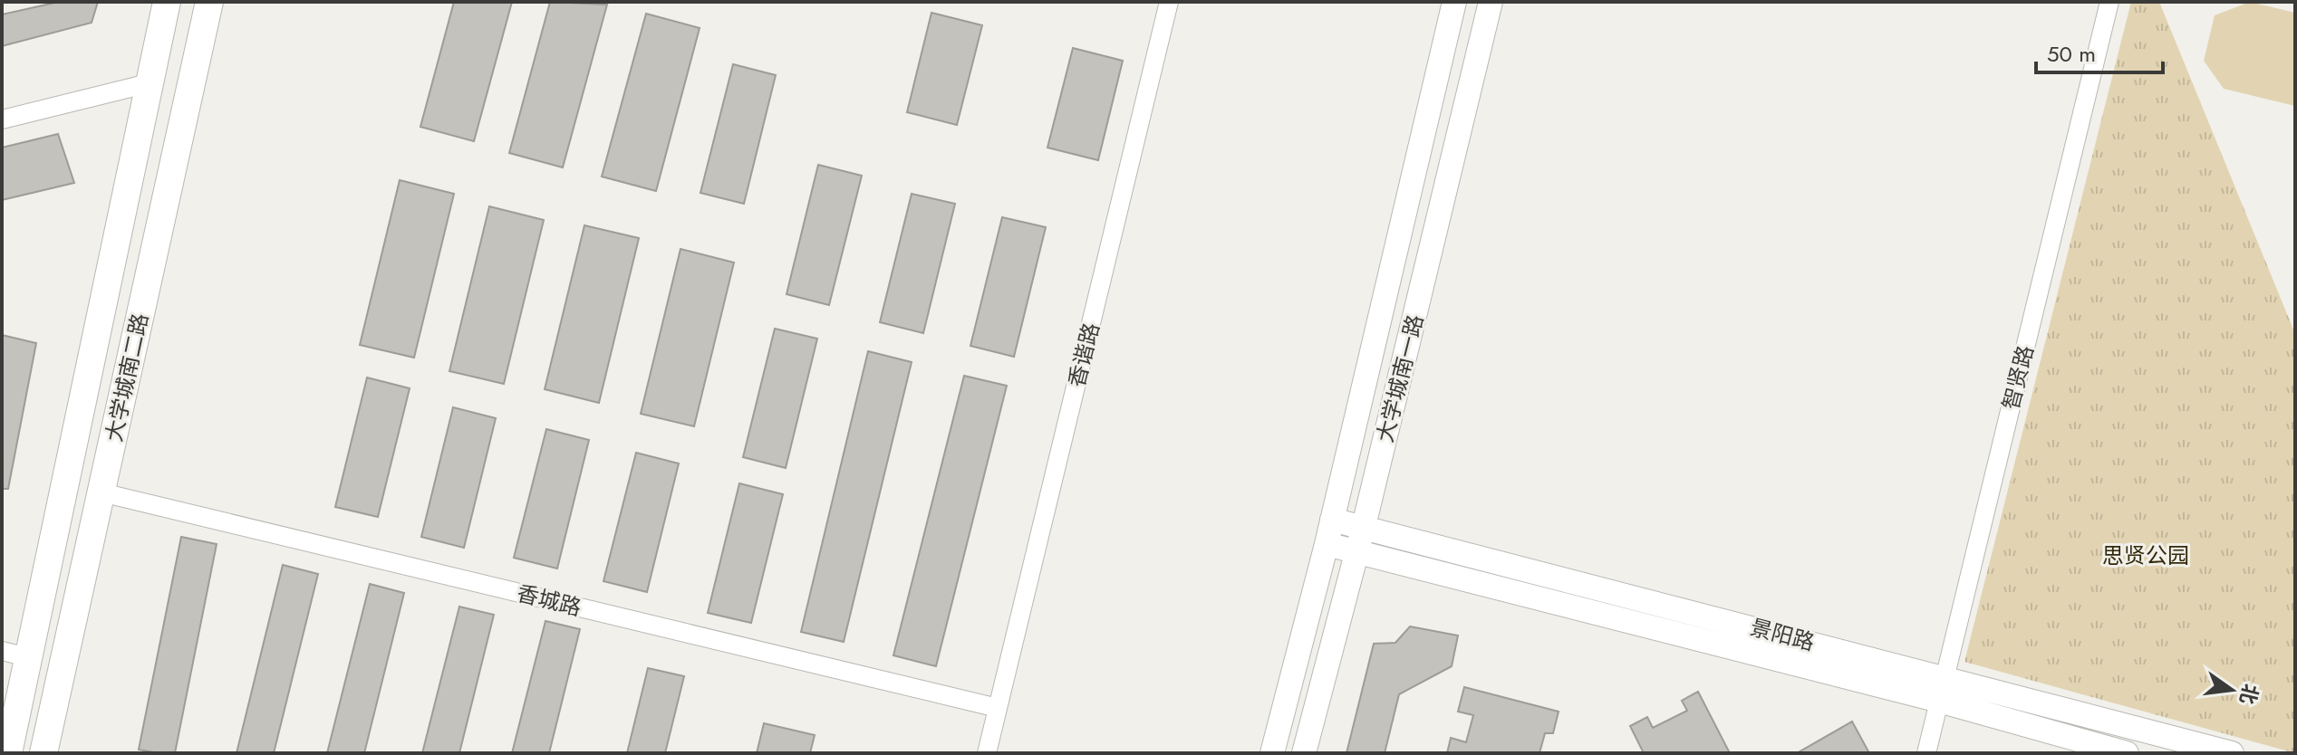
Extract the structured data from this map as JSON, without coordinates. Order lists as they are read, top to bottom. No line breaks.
{"streets":{"highway":["大学城南二路"],"main road":["大学城南一路","景阳路"],"street":["香谐路","智贤路","香城路"]},"crossings":[["香谐路","香城路"],["大学城南二路","香城路"],["智贤路","景阳路"],["大学城南一路","景阳路"]],"parks":["思贤公园"],"scale_bar":"50 m","north":"right"}
